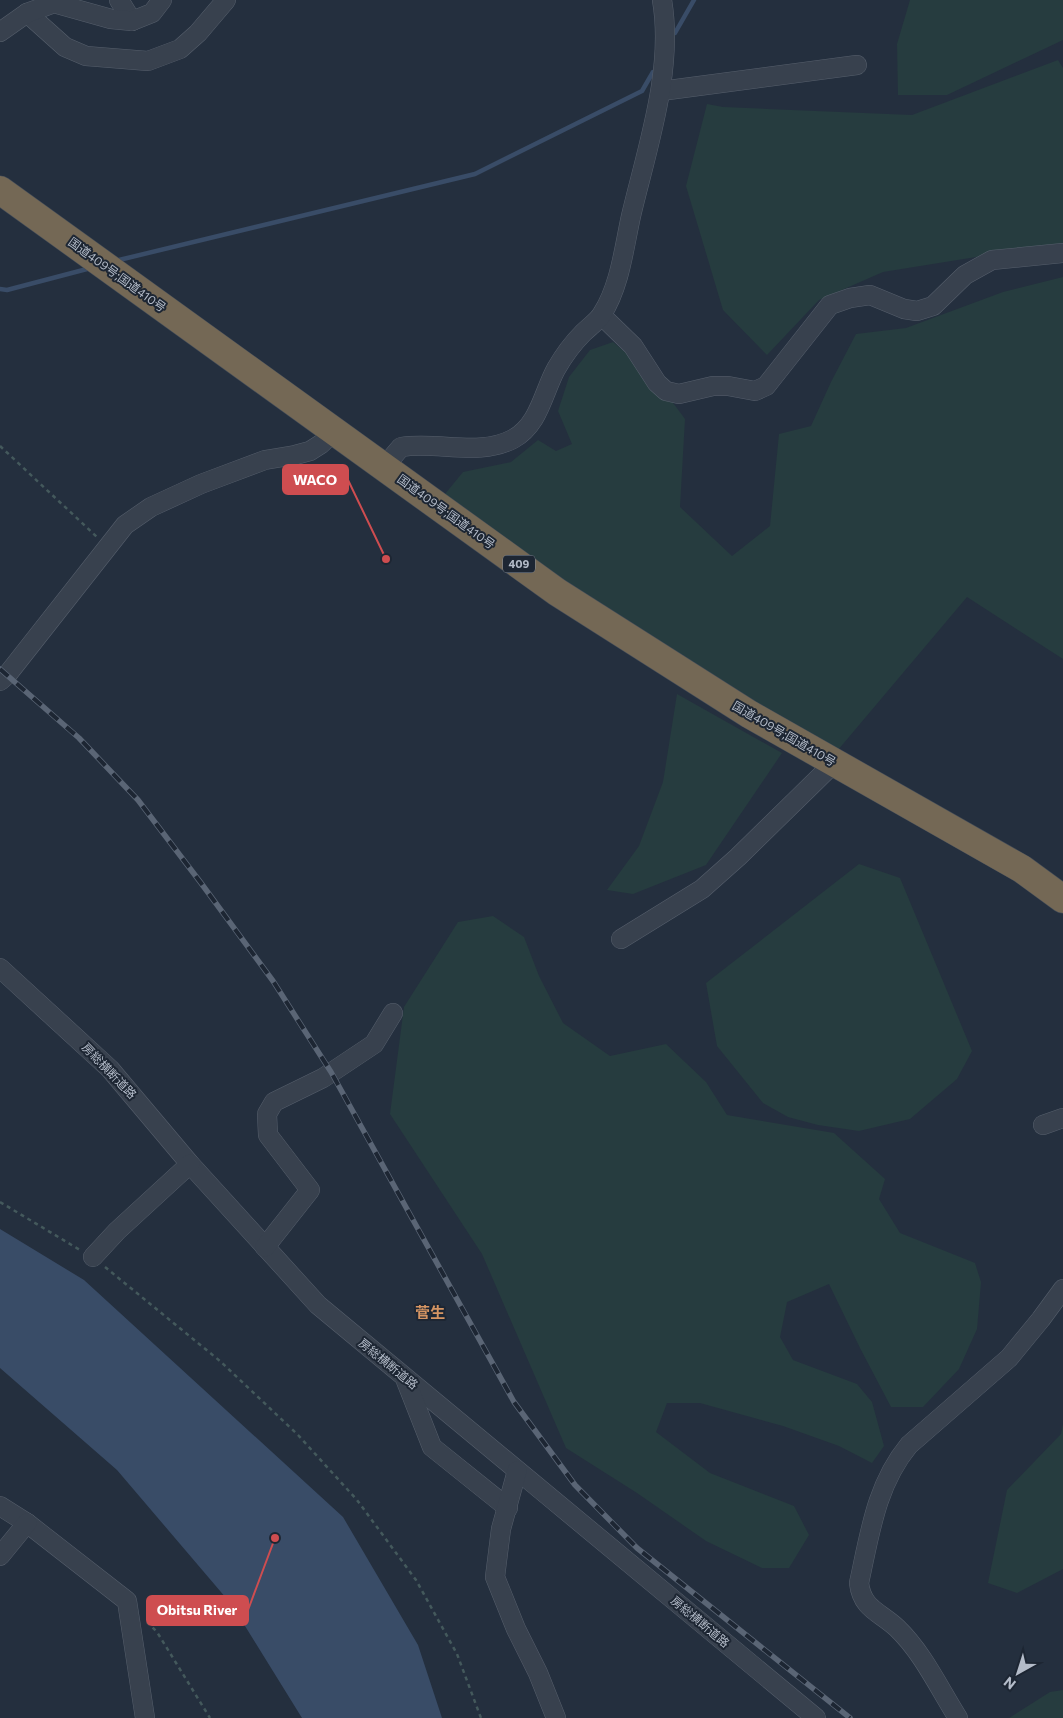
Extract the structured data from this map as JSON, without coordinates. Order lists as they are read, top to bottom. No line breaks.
{"streets":{"highway":["国道409号;国道410号","409"],"street":["房総横断道路"]},"districts":["菅生"],"places":["WACO","Obitsu River"],"north":"bottom left"}
